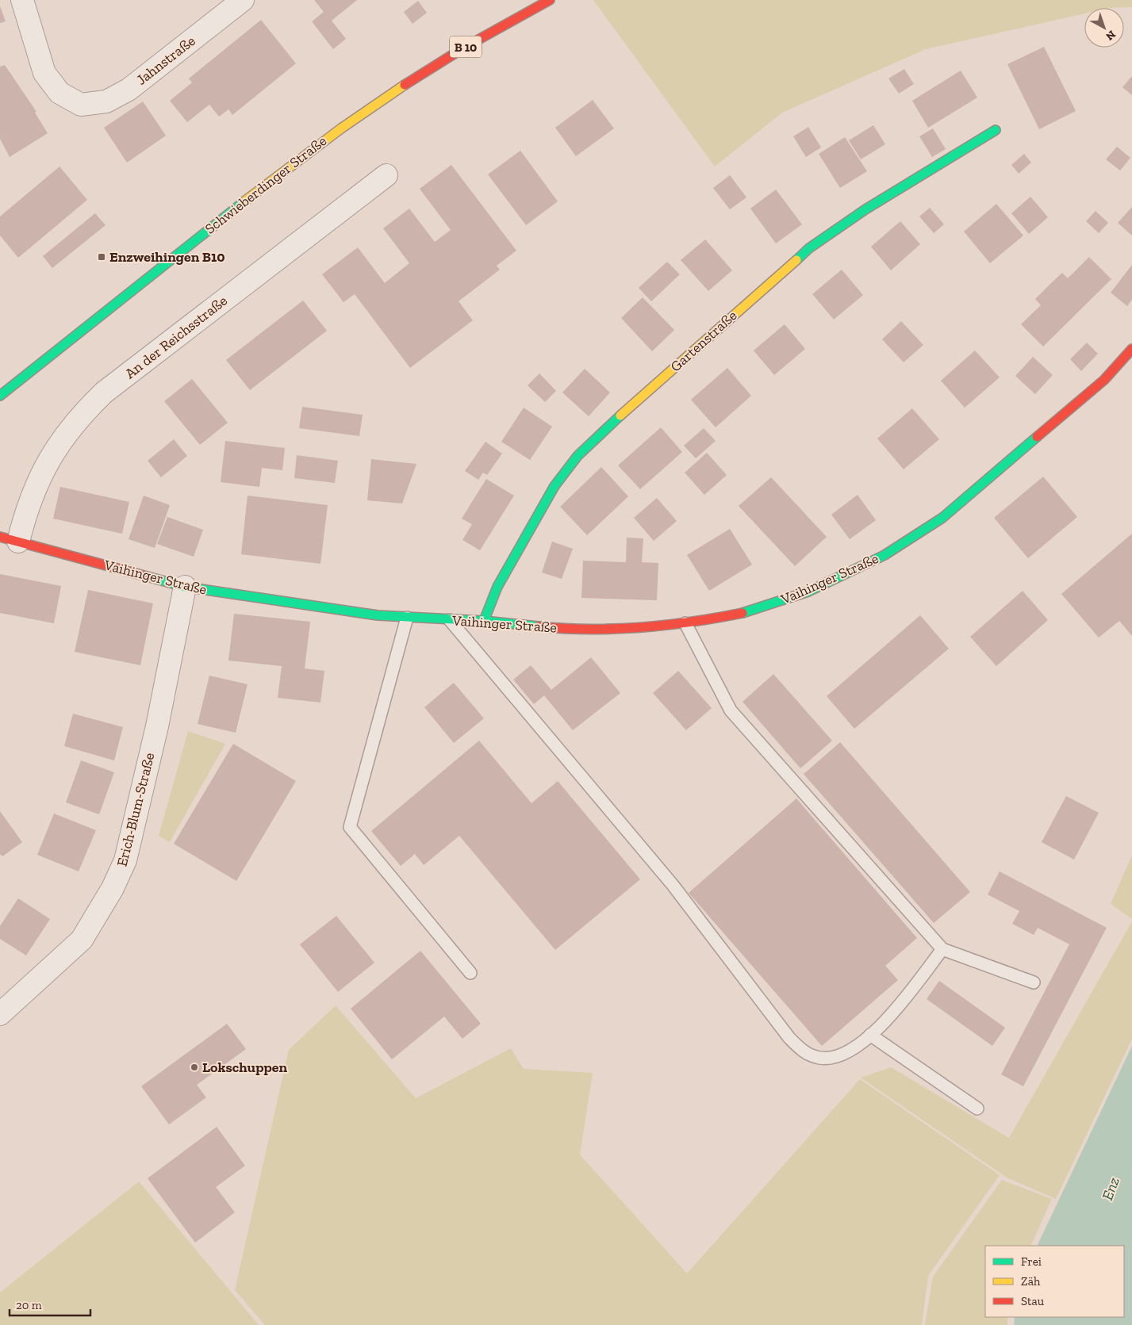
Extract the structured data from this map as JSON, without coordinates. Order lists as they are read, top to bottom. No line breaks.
{"streets":{"street":["B 10","Jahnstraße","Schwieberdinger Straße","An der Reichsstraße","Gartenstraße","Vaihinger Straße","Erich-Blum-Straße"]},"crossings":[["An der Reichsstraße","Vaihinger Straße"],["Gartenstraße","Vaihinger Straße"],["Vaihinger Straße","Erich-Blum-Straße"]],"water":["Enz"],"places":{"transit":["Enzweihingen B10"],"other":["Lokschuppen"]},"legend":["Frei","Zäh","Stau"],"scale_bar":"20 m","north":"bottom right"}
